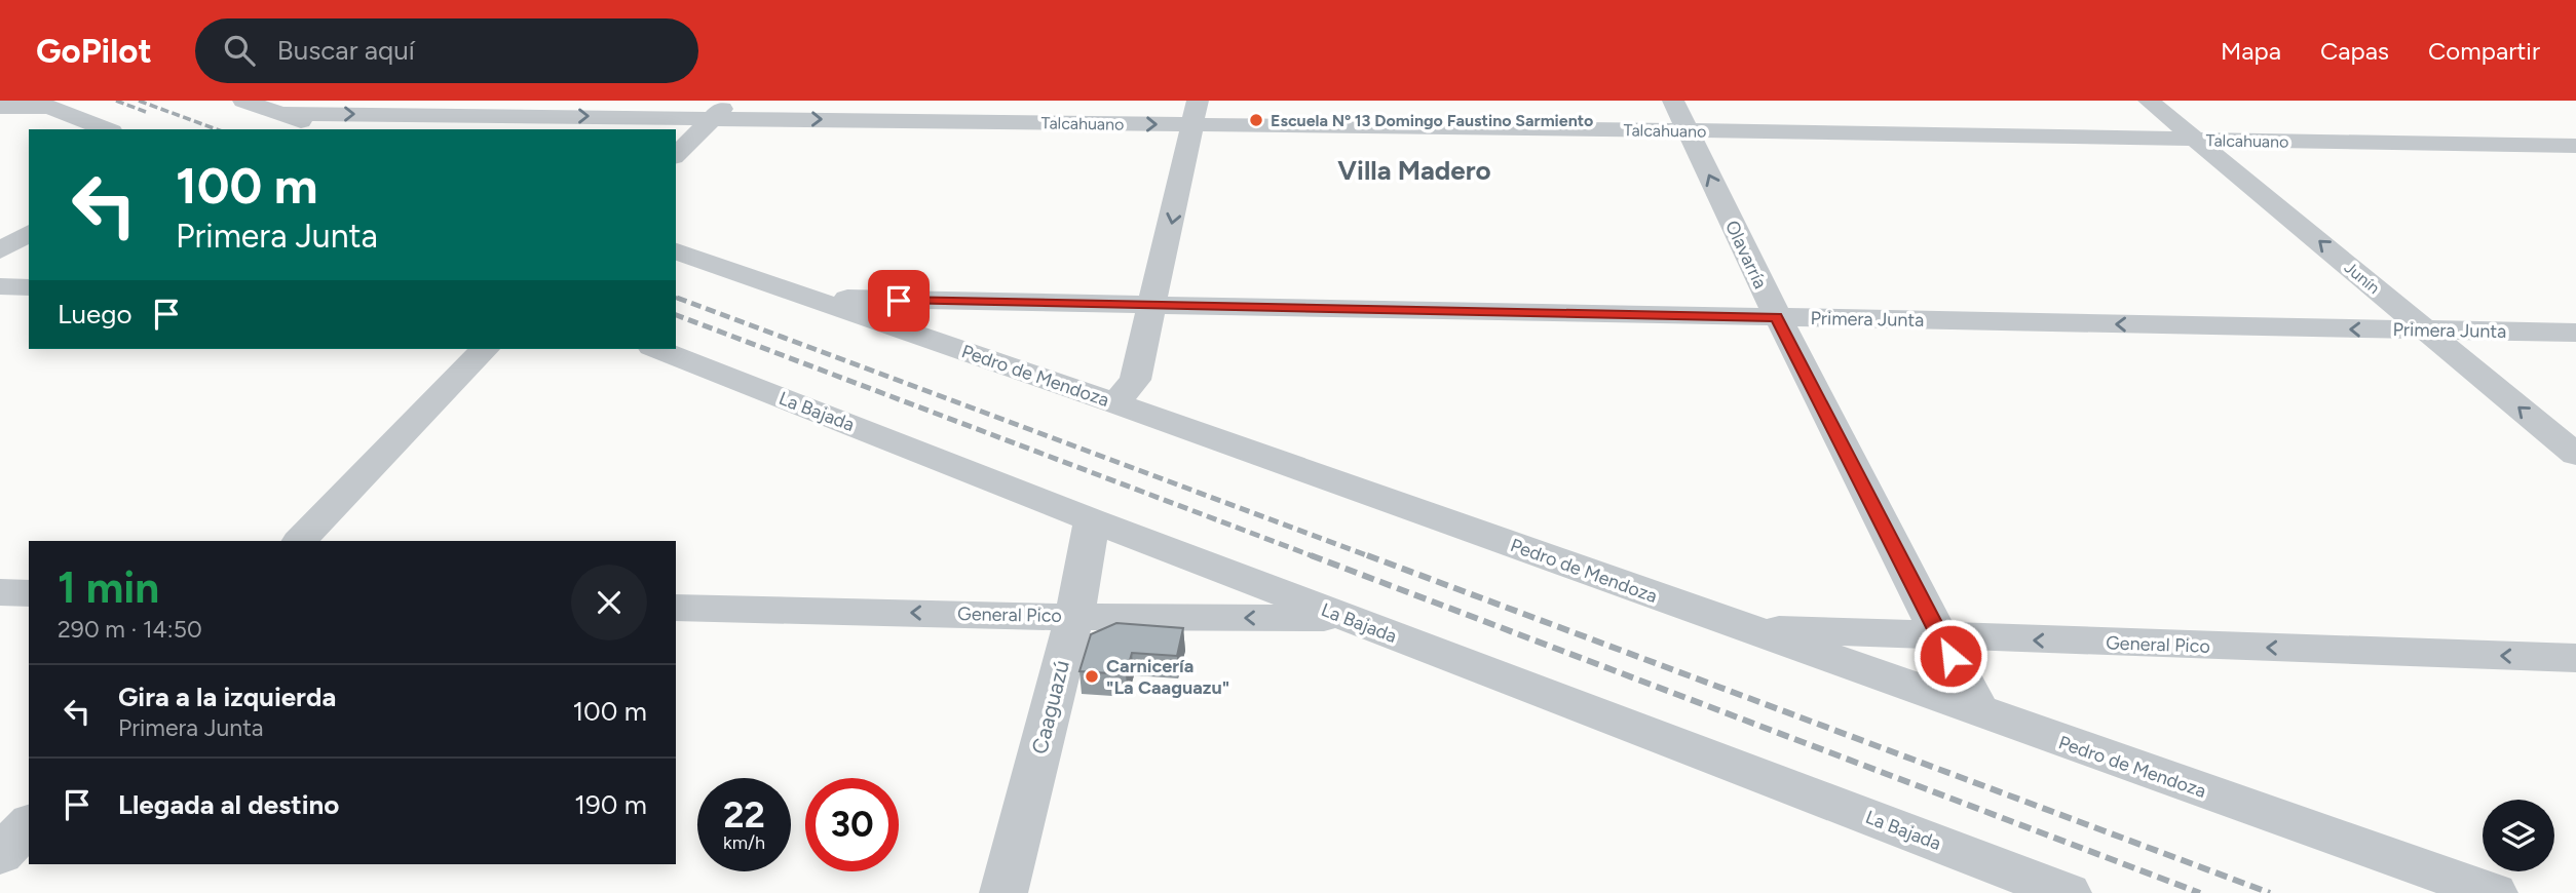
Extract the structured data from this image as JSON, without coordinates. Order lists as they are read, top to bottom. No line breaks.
{"streets":{"street":["Talcahuano","Olavarría","Junín","Primera Junta","Pedro de Mendoza","La Bajada","General Pico","Caaguazú"]},"crossings":[["Talcahuano","Olavarría"],["Talcahuano","Junín"],["Olavarría","Primera Junta"],["Olavarría","Pedro de Mendoza"],["Olavarría","General Pico"],["Junín","Primera Junta"],["Primera Junta","Pedro de Mendoza"],["Pedro de Mendoza","General Pico"],["La Bajada","General Pico"],["La Bajada","Caaguazú"],["General Pico","Caaguazú"]],"one_way":["Talcahuano","Junín","Primera Junta","General Pico"],"districts":["Villa Madero"],"places":["Escuela Nº 13 Domingo Faustino Sarmiento","Carnicería \"La Caaguazu\""],"page":{"header":"GoPilot","search":"Buscar aquí","nav":["Mapa","Capas","Compartir"],"turn":["100 m","Primera Junta"],"then":"Luego","heading":["1 min","290 m · 14:50"],"list":[{"name":"Gira a la izquierda","note":"Primera Junta","value":"100 m"},{"name":"Llegada al destino","value":"190 m"}],"speed":"22 km/h","limit":"30"}}
